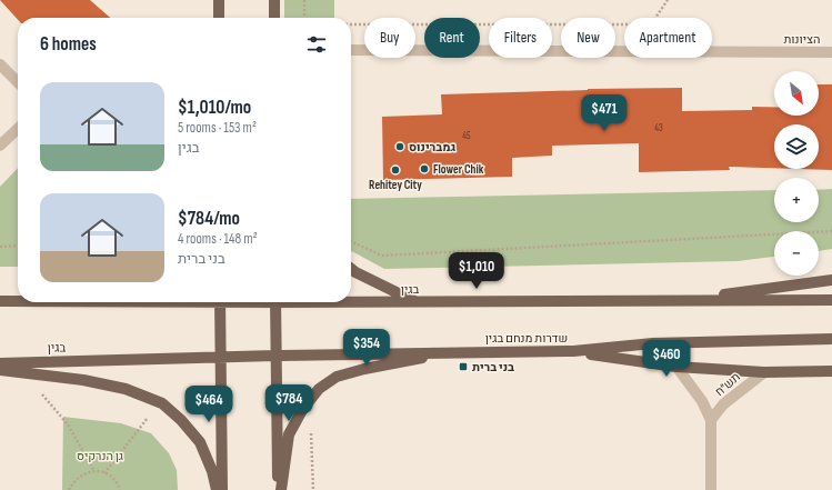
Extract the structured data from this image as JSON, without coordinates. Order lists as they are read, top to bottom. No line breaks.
{"streets":{"main road":["בגין","שדרות מנחם בגין"],"street":["הציונות","תש\"ח"]},"crossings":[["בגין","שדרות מנחם בגין"]],"parks":["גן הנרקיס"],"places":{"other":["גמברינוס","Flower Chik","Rehitey City"],"transit":["בני ברית"]},"house_numbers":["43","45"],"north":"bottom right","page":{"chip":["Buy","Rent","Filters","New","Apartment"],"heading":"6 homes","map_buttons":["+","−"],"list":[{"name":"$1,010/mo","note":"5 rooms · 153 m² · בגין"},{"name":"$784/mo","note":"4 rooms · 148 m² · בני ברית"}],"price":["$471","$1,010","$354","$460","$784","$464"]}}
